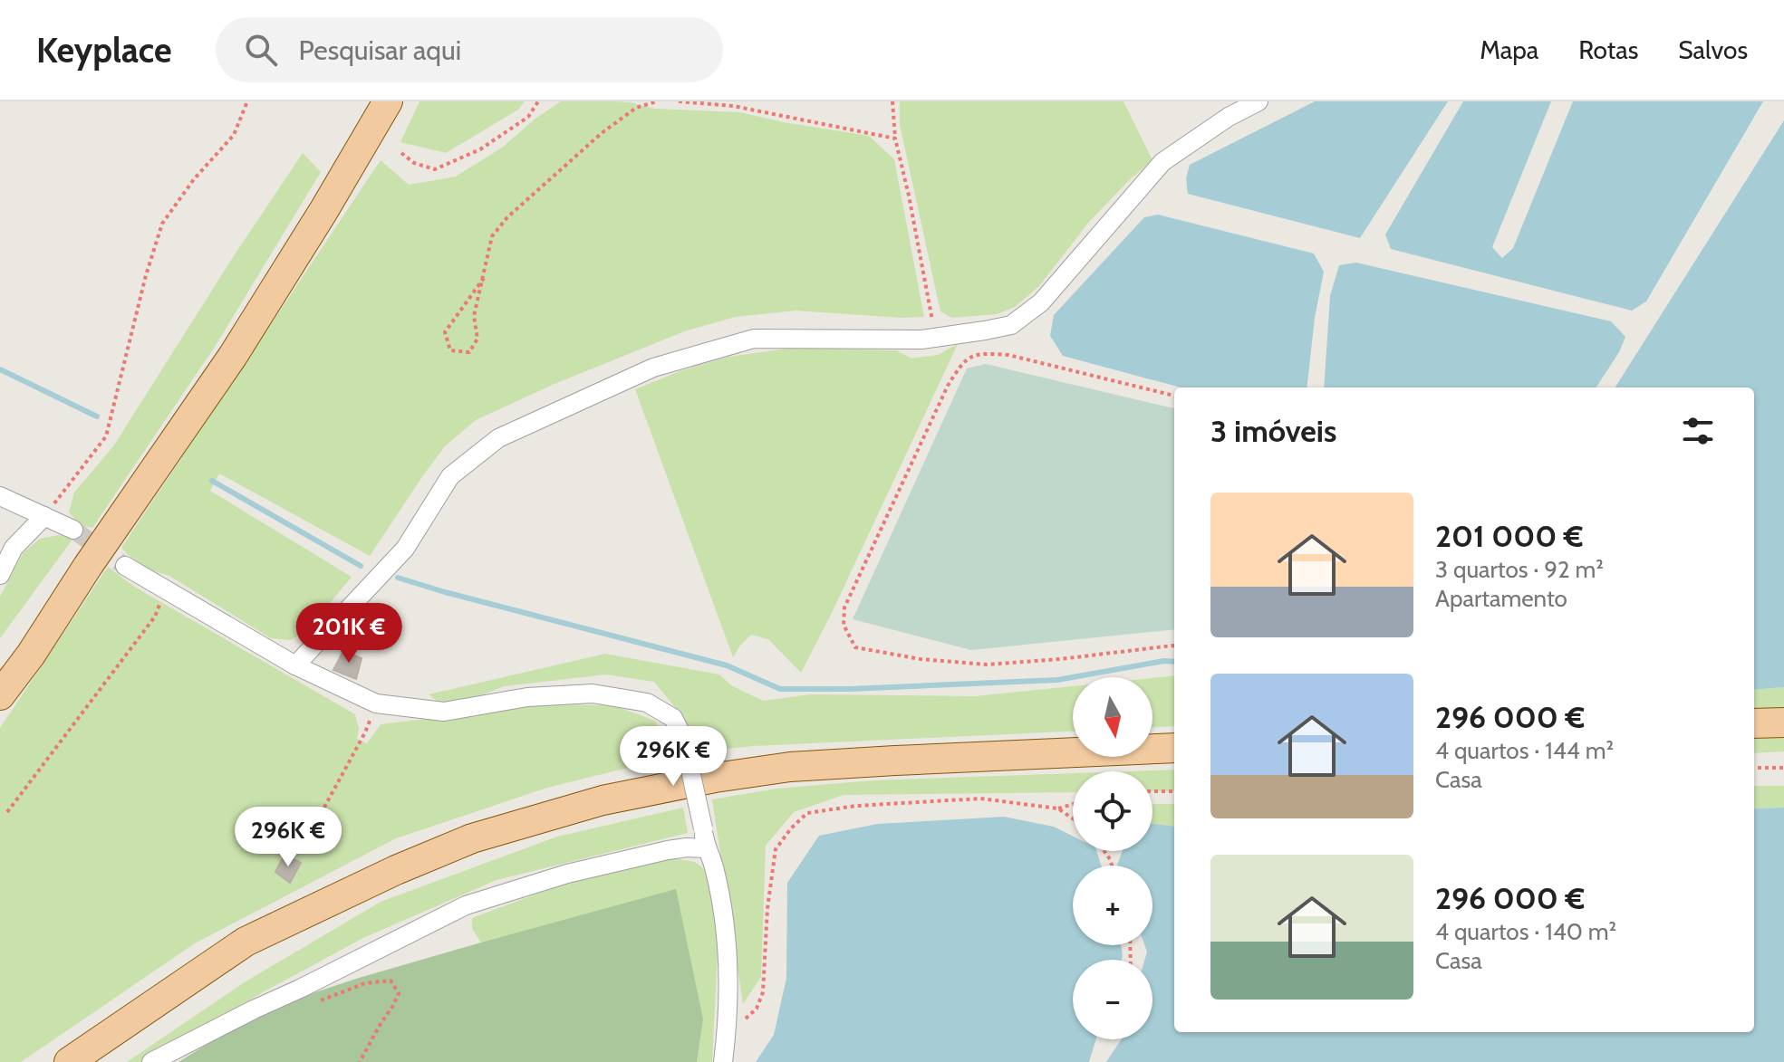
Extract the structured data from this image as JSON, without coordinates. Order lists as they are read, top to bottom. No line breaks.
{"north":"bottom","page":{"header":"Keyplace","search":"Pesquisar aqui","nav":["Mapa","Rotas","Salvos"],"heading":"3 imóveis","list":[{"name":"201 000 €","note":"3 quartos · 92 m² · Apartamento"},{"name":"296 000 €","note":"4 quartos · 144 m² · Casa"},{"name":"296 000 €","note":"4 quartos · 140 m² · Casa"}],"price":["201K €","296K €","296K €"],"map_buttons":["+","−"]}}
